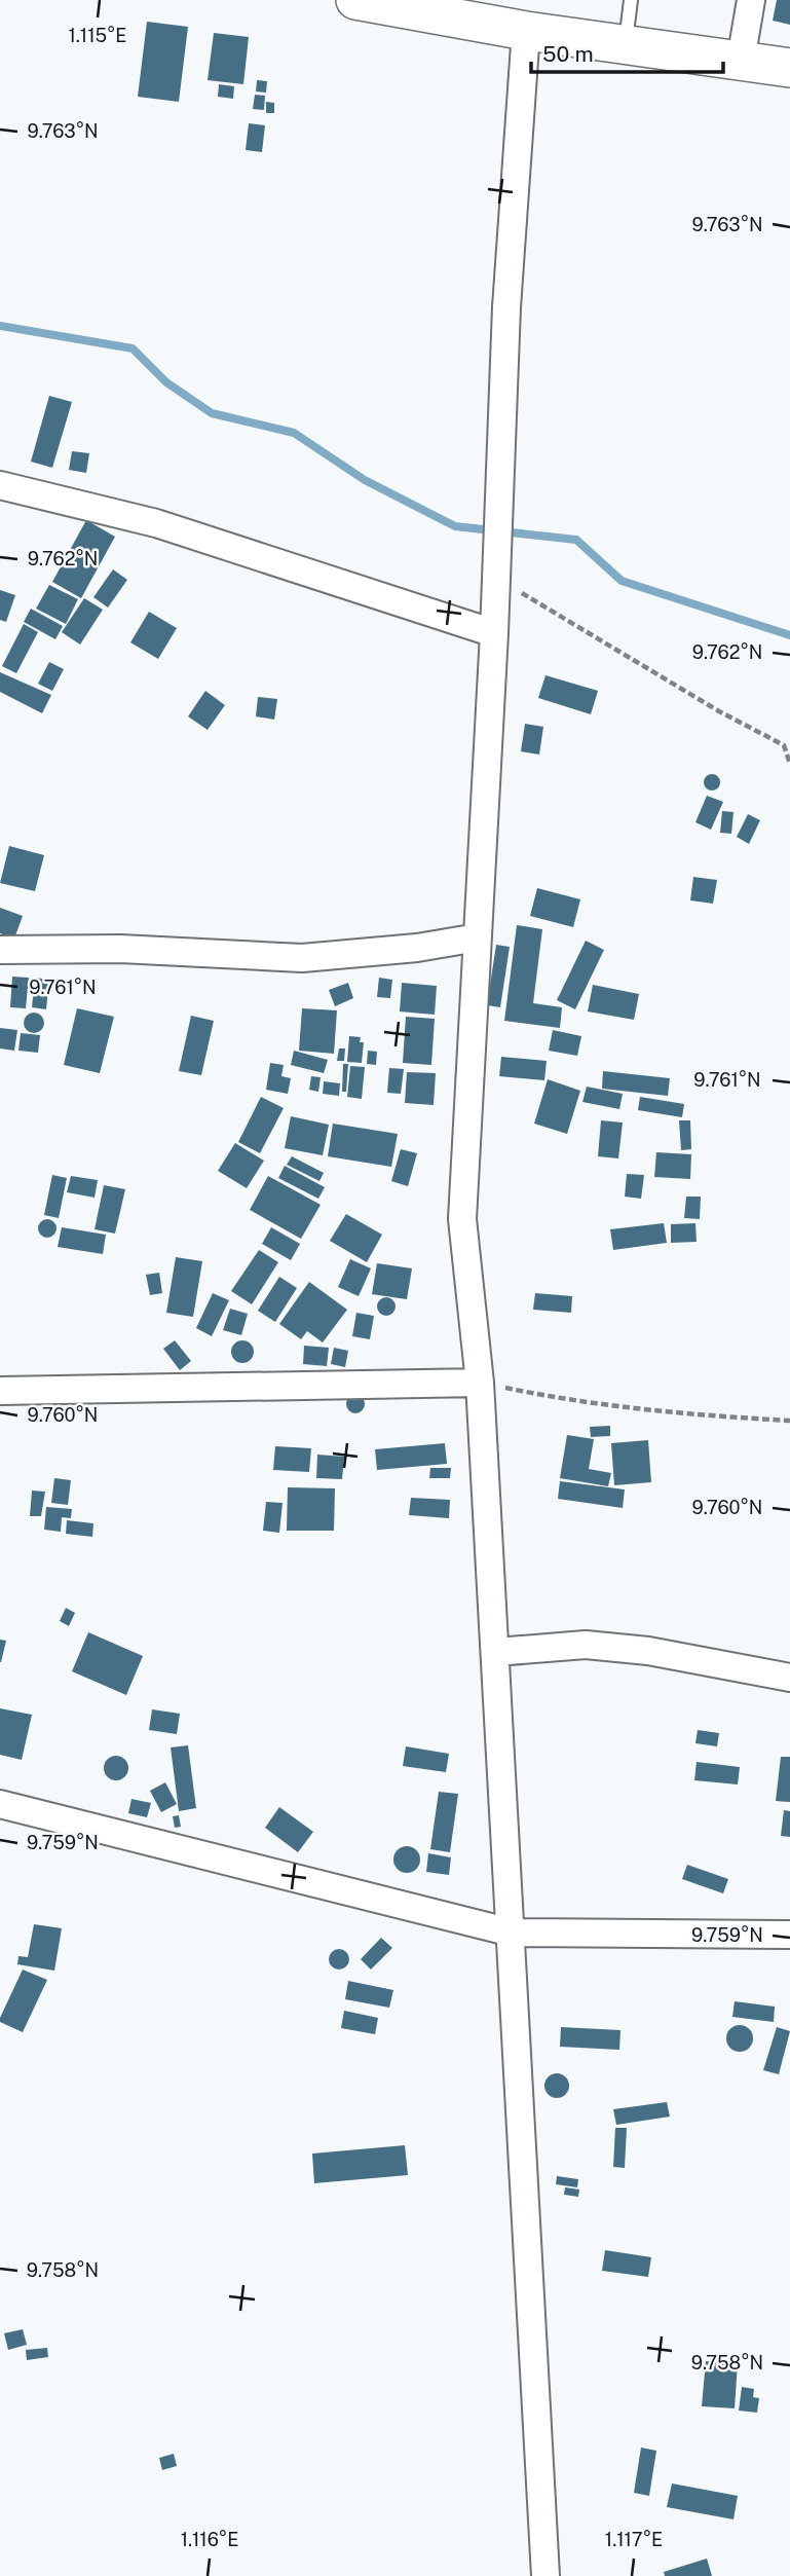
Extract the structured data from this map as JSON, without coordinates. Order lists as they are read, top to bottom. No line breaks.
{"scale_bar":"50 m","coordinates":["1.115°E","9.763°N","9.762°N","9.761°N","9.760°N","9.759°N","9.758°N","1.116°E","1.117°E"]}
